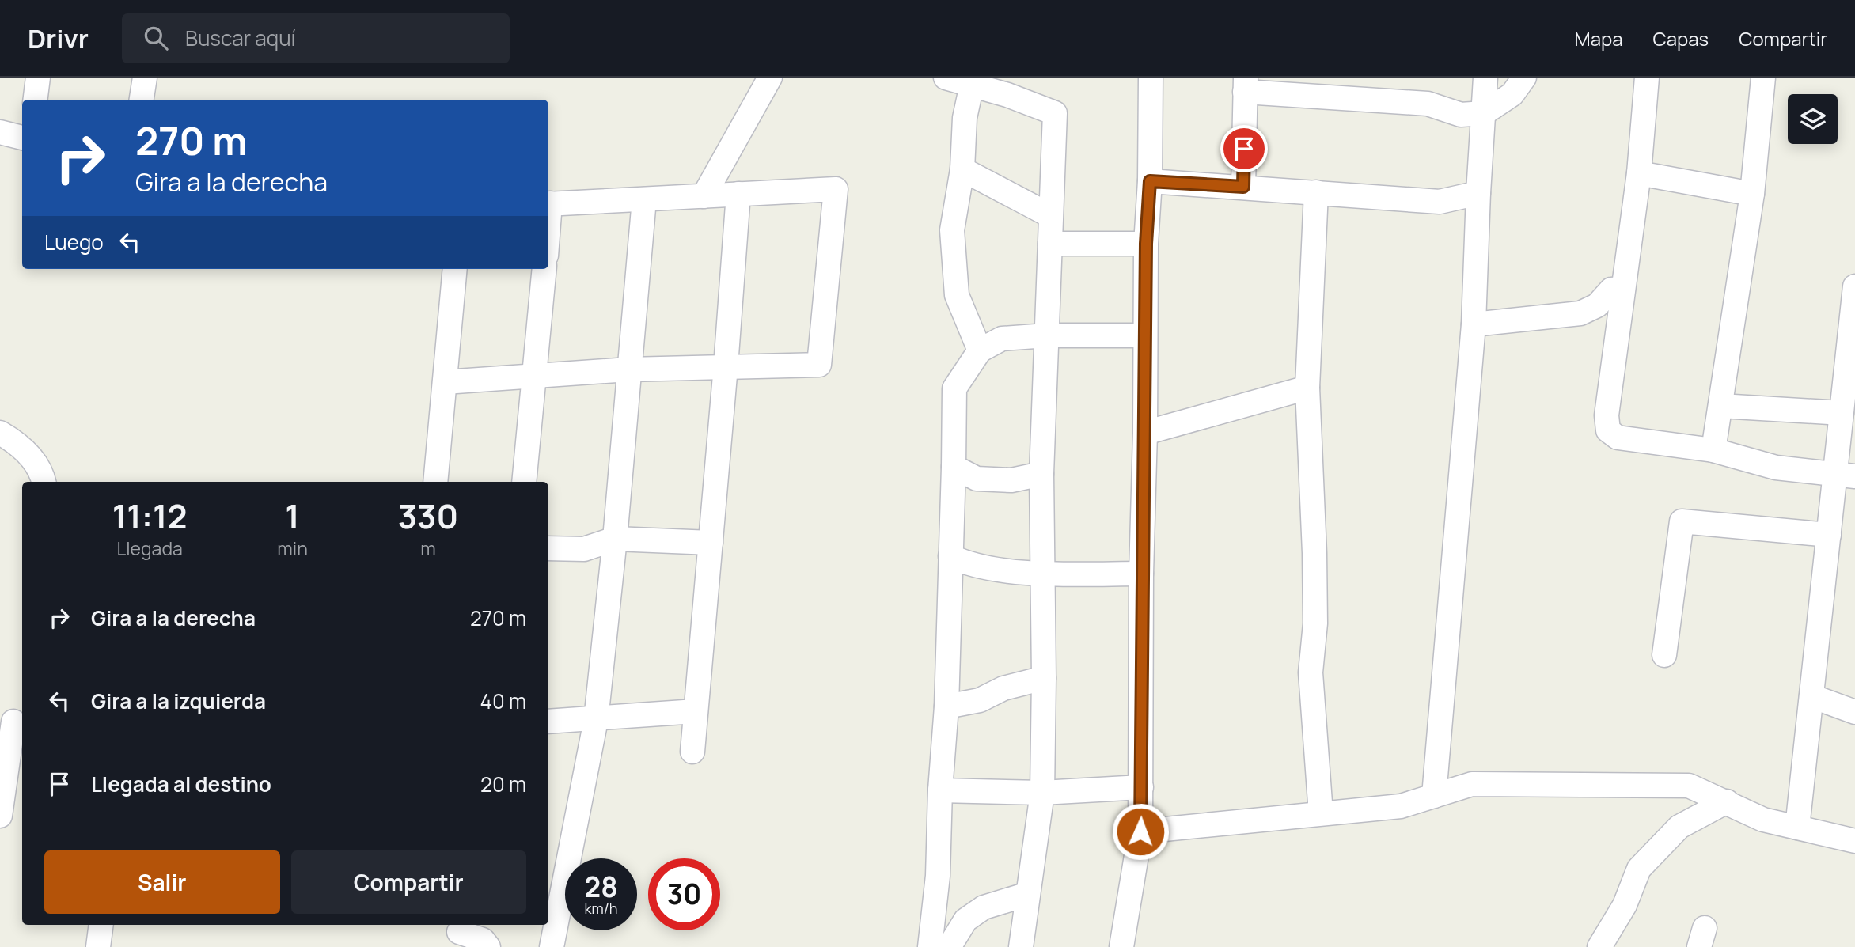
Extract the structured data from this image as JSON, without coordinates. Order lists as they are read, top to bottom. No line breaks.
{"page":{"header":"Drivr","search":"Buscar aquí","nav":["Mapa","Capas","Compartir"],"turn":["270 m","Gira a la derecha"],"then":"Luego","eta":["11:12","Llegada","1","min","330","m"],"list":[{"name":"Gira a la derecha","value":"270 m"},{"name":"Gira a la izquierda","value":"40 m"},{"name":"Llegada al destino","value":"20 m"}],"buttons":["Salir","Compartir"],"speed":"28 km/h","limit":"30"}}
